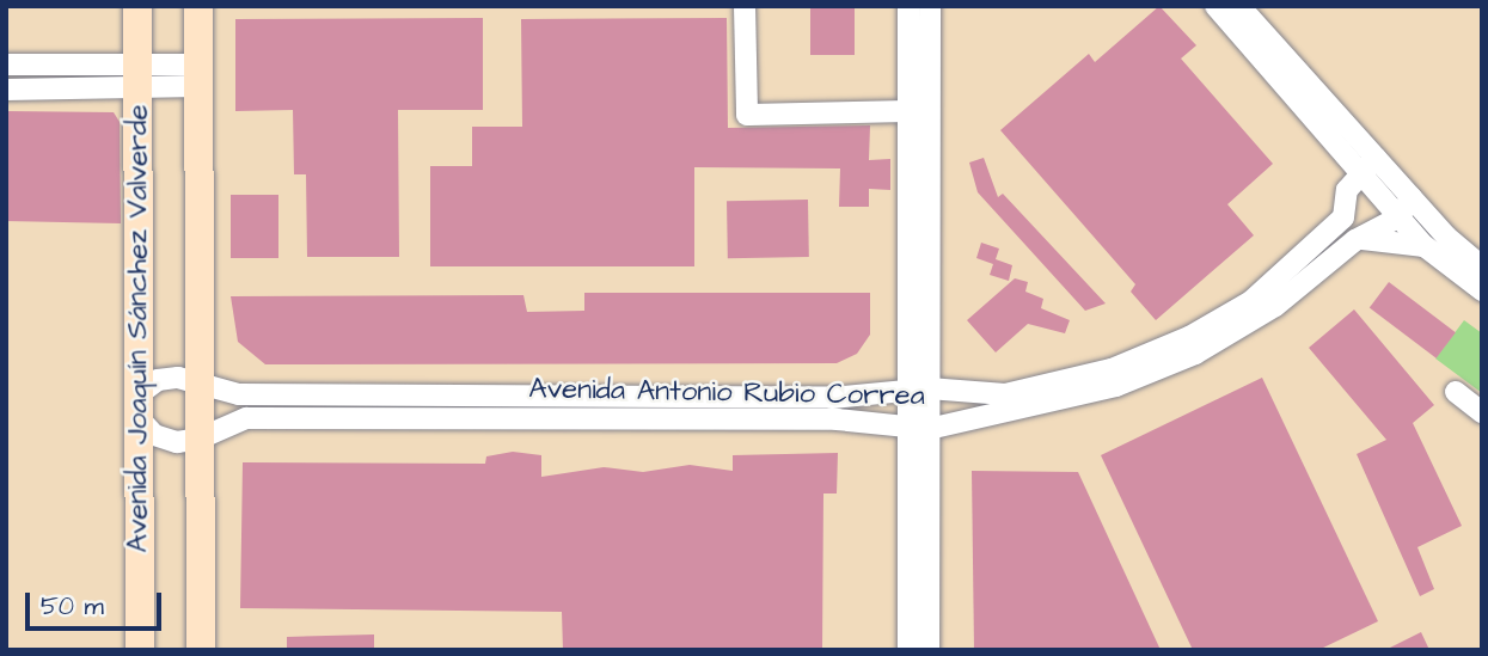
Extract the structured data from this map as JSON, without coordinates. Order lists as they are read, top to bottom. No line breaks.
{"streets":{"main road":["Avenida Joaquín Sánchez Valverde"],"street":["Avenida Antonio Rubio Correa"]},"crossings":[["Avenida Joaquín Sánchez Valverde","Avenida Antonio Rubio Correa"]],"scale_bar":"50 m"}
